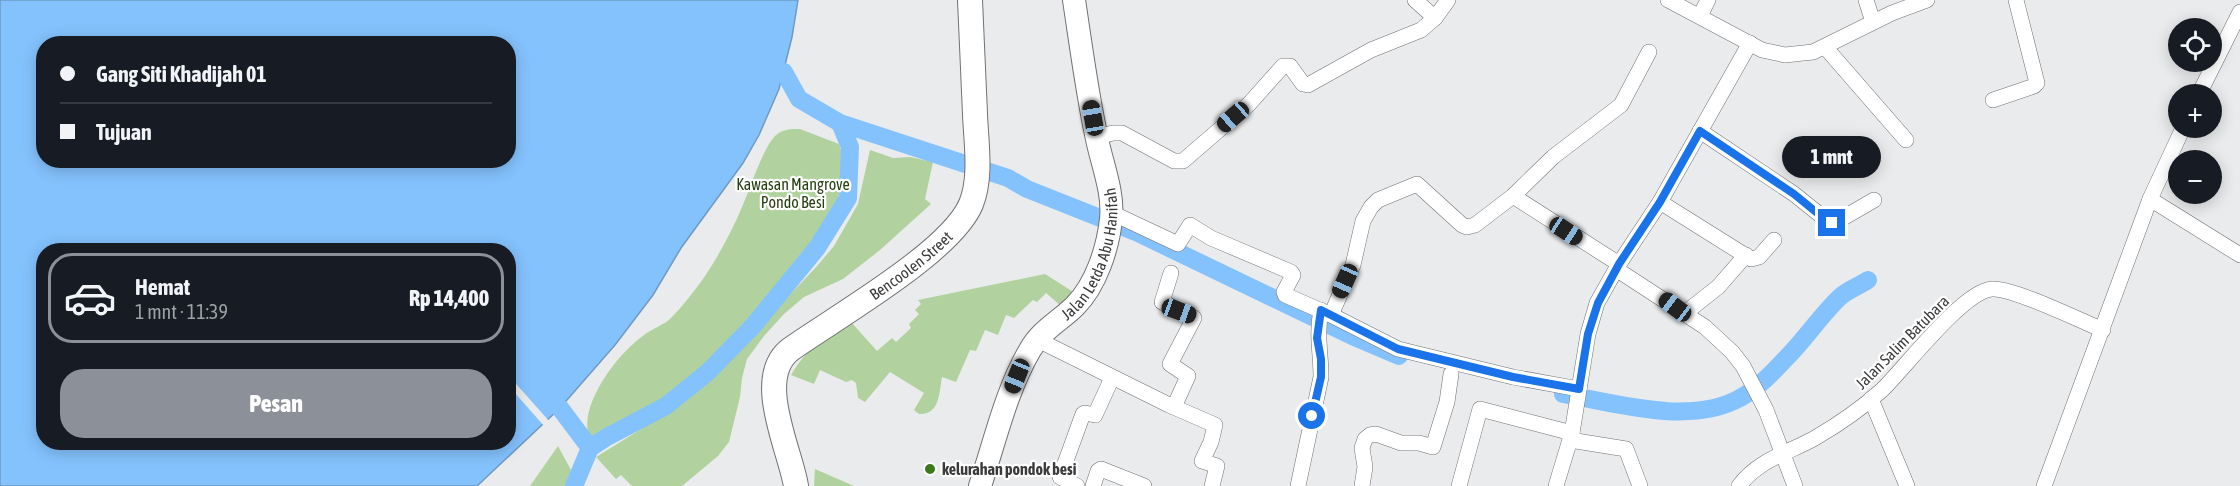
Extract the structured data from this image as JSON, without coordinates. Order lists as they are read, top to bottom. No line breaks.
{"streets":{"main road":["Bencoolen Street"],"street":["Jalan Letda Abu Hanifah","Jalan Salim Batubara"]},"parks":["Kawasan Mangrove Pondo Besi"],"places":["kelurahan pondok besi"],"page":{"map_buttons":["+","−"],"banner":["Gang Siti Khadijah 01","Tujuan"],"bubble":"1 mnt","list":[{"name":"Hemat","note":"1 mnt · 11:39","value":"Rp 14,400"}],"buttons":"Pesan"}}
